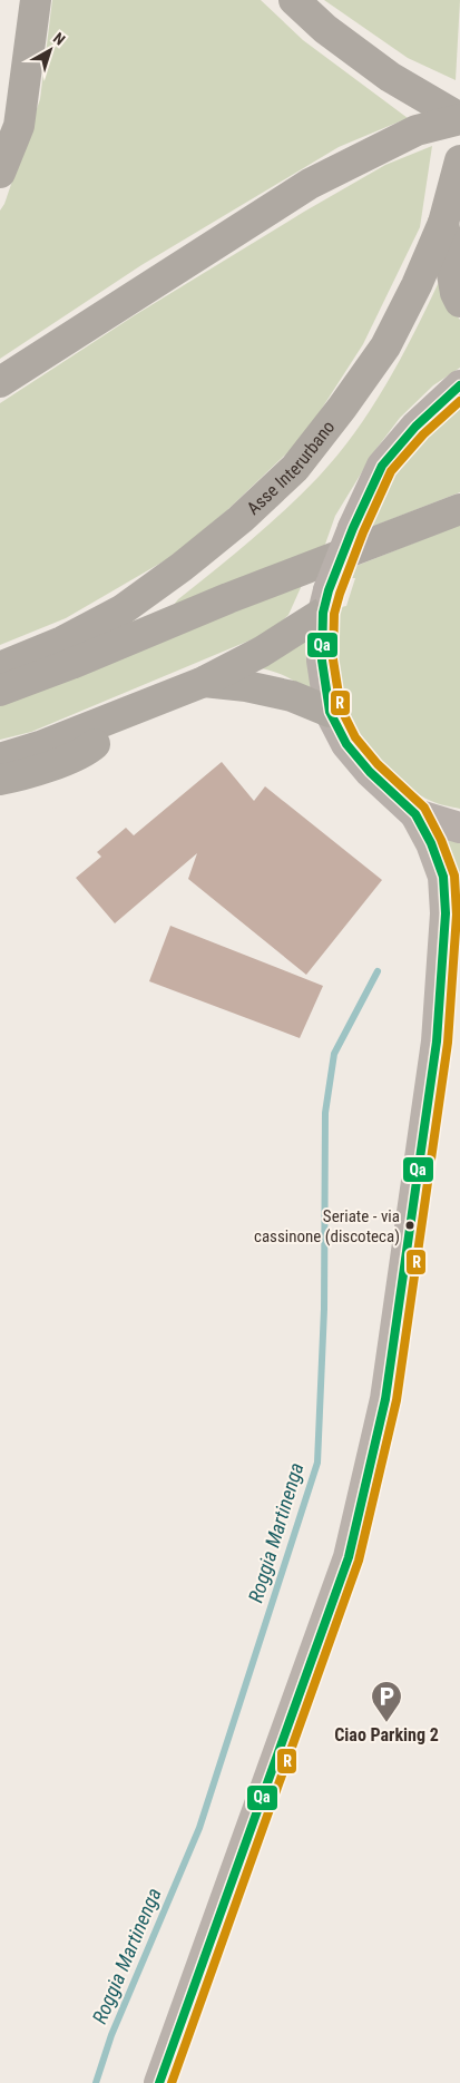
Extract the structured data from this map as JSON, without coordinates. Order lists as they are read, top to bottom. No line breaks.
{"streets":{"highway":["Asse Interurbano"]},"water":["Roggia Martinenga"],"places":{"other":["Seriate - via cassinone (discoteca)"],"parking":["Ciao Parking 2"]},"lines":["transit line Qa","transit line R"],"north":"top right"}
